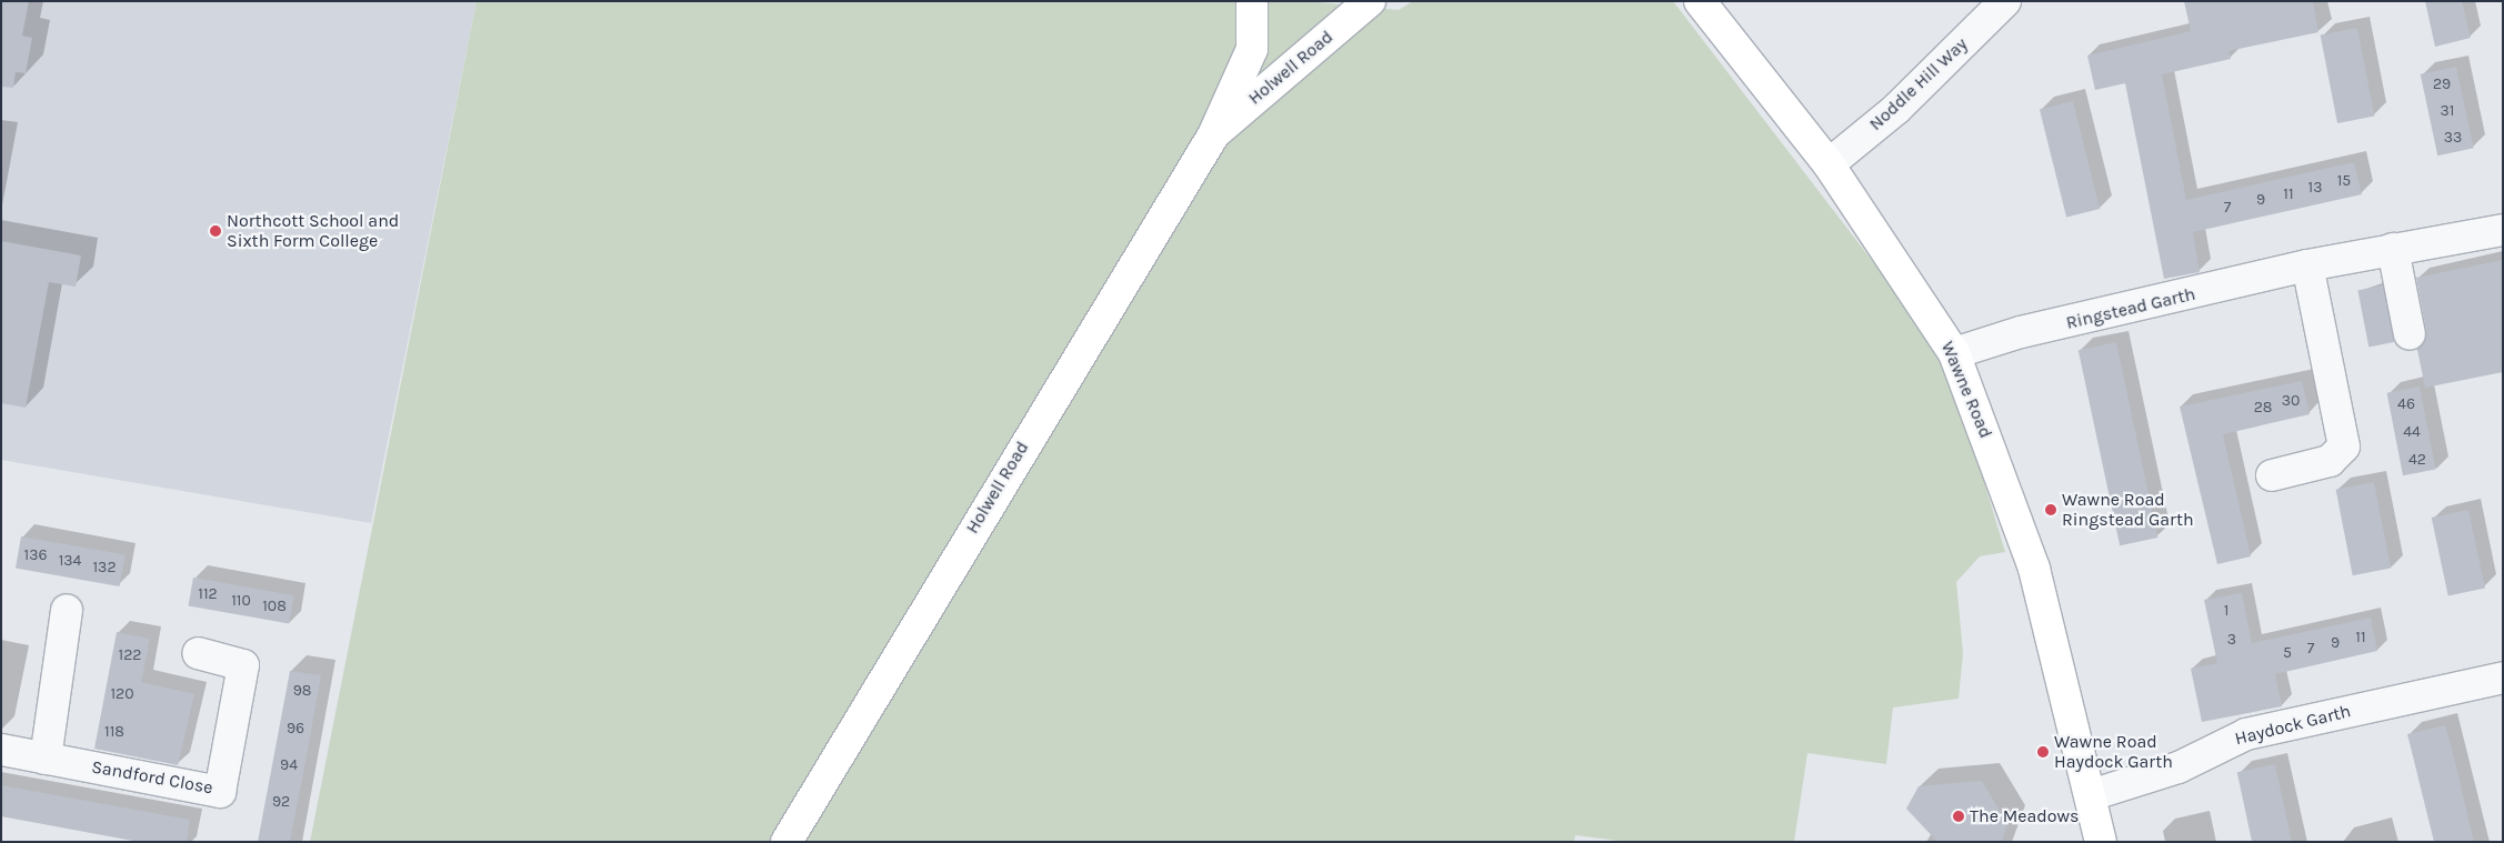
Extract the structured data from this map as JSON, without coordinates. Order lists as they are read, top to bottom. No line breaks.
{"streets":{"street":["Holwell Road","Noddle Hill Way","Ringstead Garth","Wawne Road","Haydock Garth","Sandford Close"]},"crossings":[["Noddle Hill Way","Wawne Road"],["Ringstead Garth","Wawne Road"],["Wawne Road","Haydock Garth"]],"places":["Northcott School and Sixth Form College","Wawne Road Ringstead Garth","Wawne Road Haydock Garth","The Meadows"],"house_numbers":["29","31","33","15","13","11","9","7","30","46","28","44","42","136","134","132","112","110","108","1","11","3","9","7","5","122","98","120","96","118","94","92"]}
